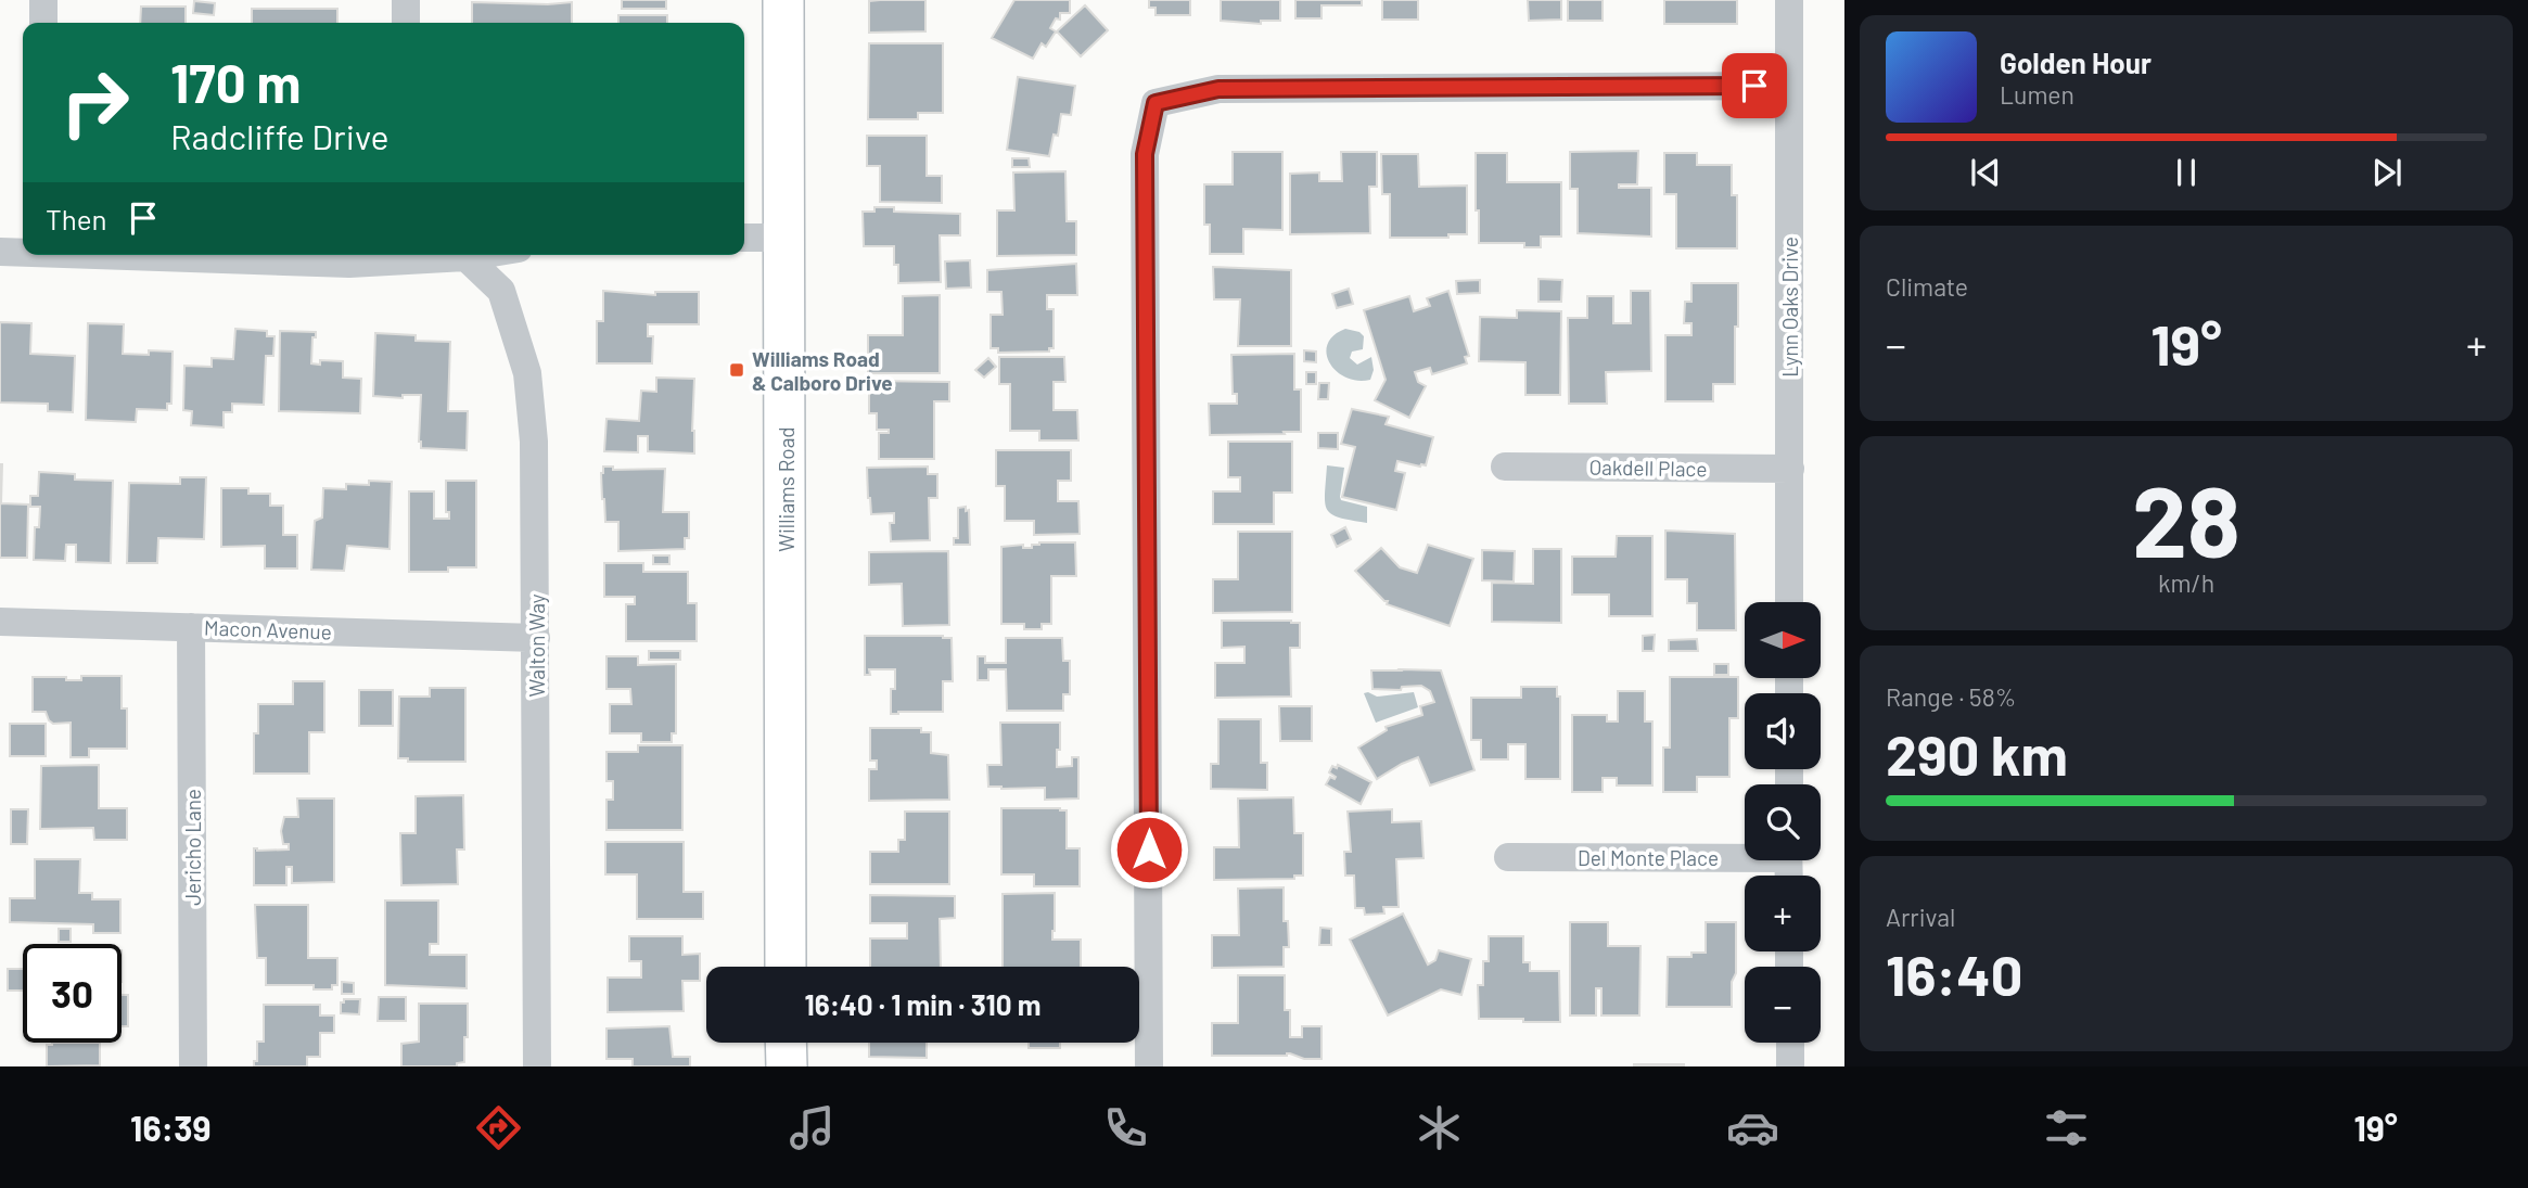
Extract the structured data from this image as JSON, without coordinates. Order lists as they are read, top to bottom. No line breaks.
{"streets":{"street":["Lynn Oaks Drive","Oakdell Place","Williams Road","Macon Avenue","Walton Way","Jericho Lane","Del Monte Place"]},"crossings":[["Lynn Oaks Drive","Oakdell Place"],["Macon Avenue","Walton Way"],["Macon Avenue","Jericho Lane"]],"places":{"transit":["Williams Road & Calboro Drive"]},"north":"right","page":{"turn":["170 m","Radcliffe Drive"],"song":["Golden Hour","Lumen"],"then":"Then","tile":["Climate",["28","km/h"],["Range · 58%","290 km"],["Arrival","16:40"]],"heat":["−","19°","+"],"map_buttons":["+","−"],"limit":"30","trip":"16:40 · 1 min · 310 m","tabs":["16:39","19°"]}}
